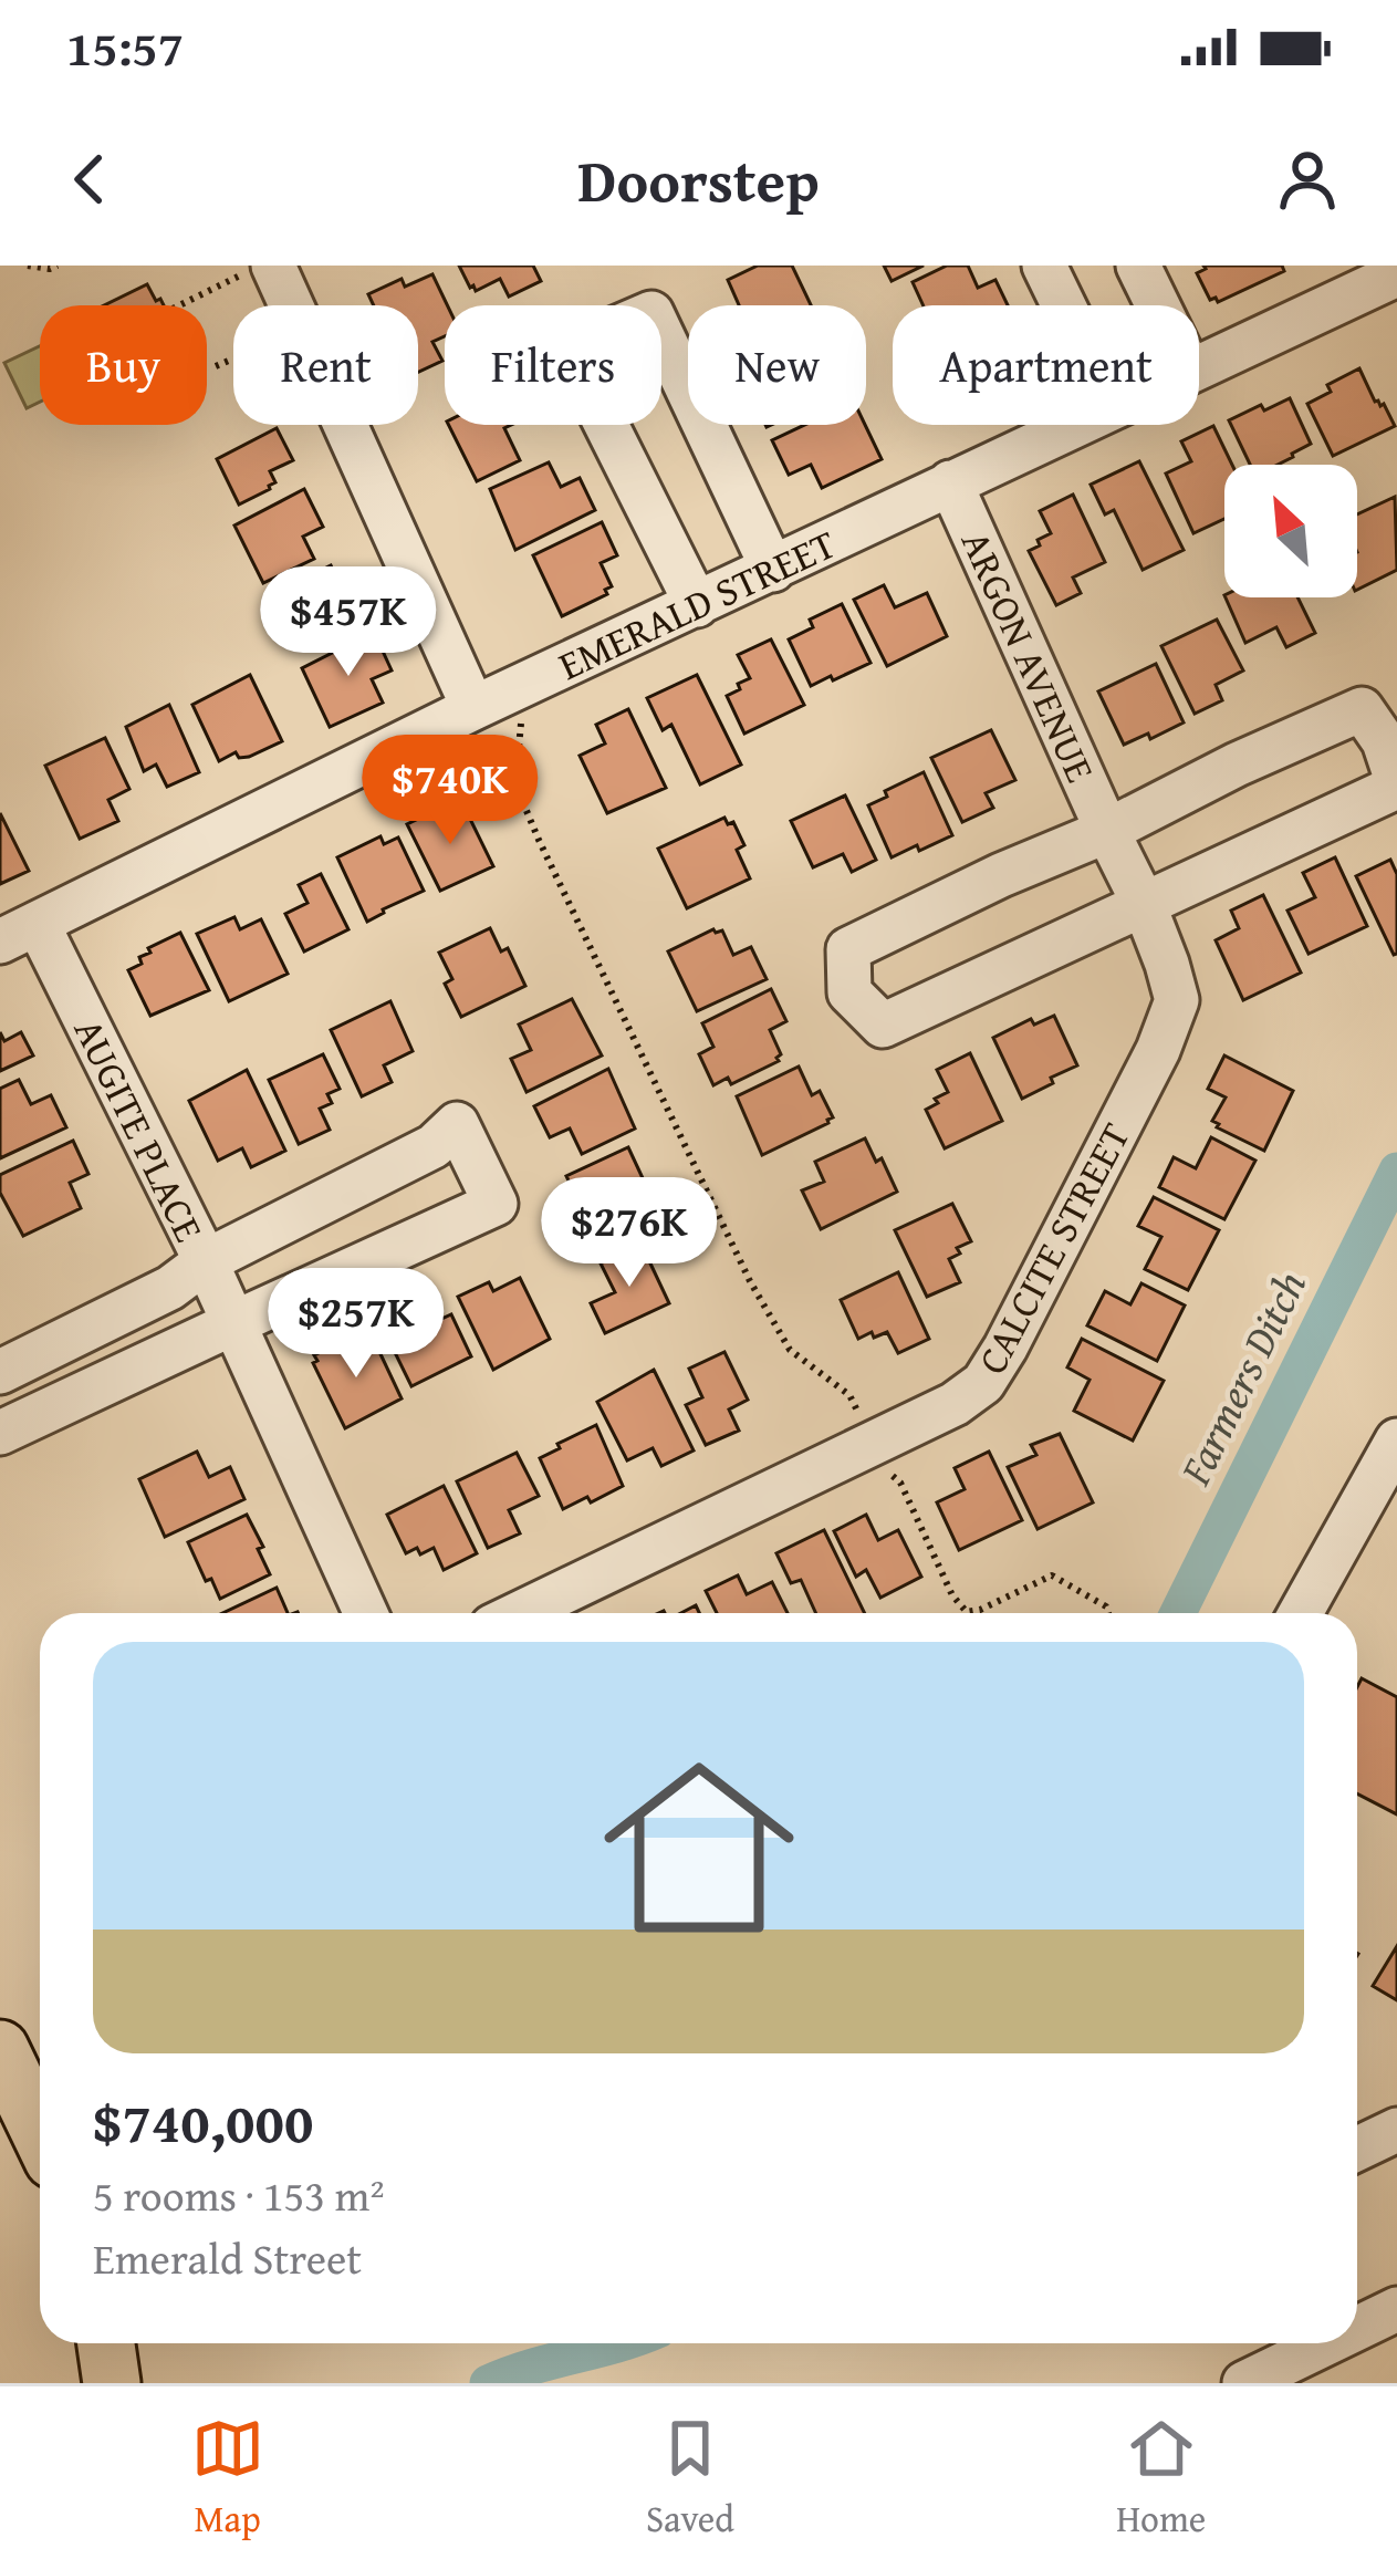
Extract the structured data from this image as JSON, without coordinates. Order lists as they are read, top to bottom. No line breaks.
{"streets":{"street":["EMERALD STREET","ARGON AVENUE","AUGITE PLACE","CALCITE STREET"]},"crossings":[["EMERALD STREET","ARGON AVENUE"],["EMERALD STREET","AUGITE PLACE"],["ARGON AVENUE","CALCITE STREET"]],"water":["Farmers Ditch"],"north":"top left","page":{"status":"15:57","header":"Doorstep","chip":["Buy","Rent","Filters","New","Apartment"],"price":["$457K","$740K","$276K","$257K"],"list":[{"name":"$740,000","note":"5 rooms · 153 m² · Emerald Street"}],"tabs":["Map","Saved","Home"]}}
